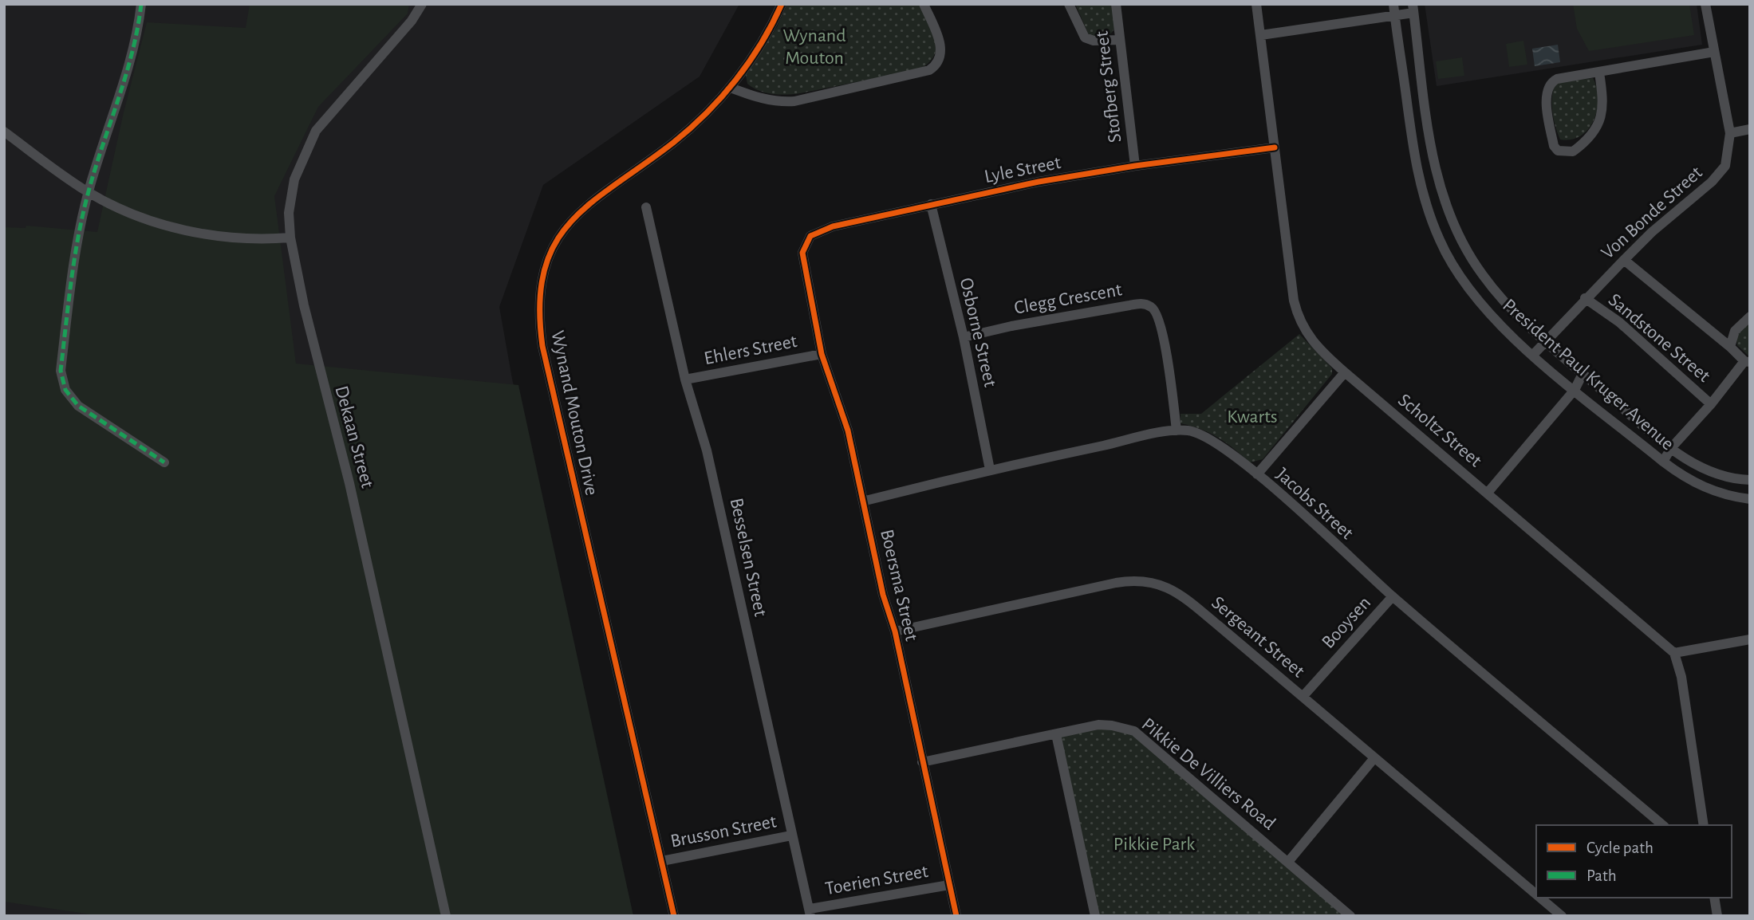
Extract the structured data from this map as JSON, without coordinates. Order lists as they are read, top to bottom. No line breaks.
{"streets":{"street":["Stofberg Street","Lyle Street","Von Bonde Street","Clegg Crescent","Osborne Street","Sandstone Street","Ehlers Street","President Paul Kruger Avenue","Wynand Mouton Drive","Scholtz Street","Dekaan Street","Jacobs Street","Besselsen Street","Boersma Street","Booysen","Sergeant Street","Pikkie De Villiers Road","Brusson Street","Toerien Street"]},"crossings":[["Stofberg Street","Lyle Street"],["Lyle Street","Osborne Street"],["Lyle Street","Scholtz Street"],["Lyle Street","Boersma Street"],["Von Bonde Street","Sandstone Street"],["Von Bonde Street","President Paul Kruger Avenue"],["Clegg Crescent","Osborne Street"],["Clegg Crescent","Jacobs Street"],["Osborne Street","Jacobs Street"],["Ehlers Street","Besselsen Street"],["Ehlers Street","Boersma Street"],["Wynand Mouton Drive","Brusson Street"],["Jacobs Street","Boersma Street"],["Jacobs Street","Booysen"],["Besselsen Street","Brusson Street"],["Besselsen Street","Toerien Street"],["Boersma Street","Sergeant Street"],["Boersma Street","Pikkie De Villiers Road"],["Boersma Street","Toerien Street"],["Booysen","Sergeant Street"]],"parks":["Wynand Mouton","Kwarts","Pikkie Park"],"legend":["Cycle path","Path"]}
